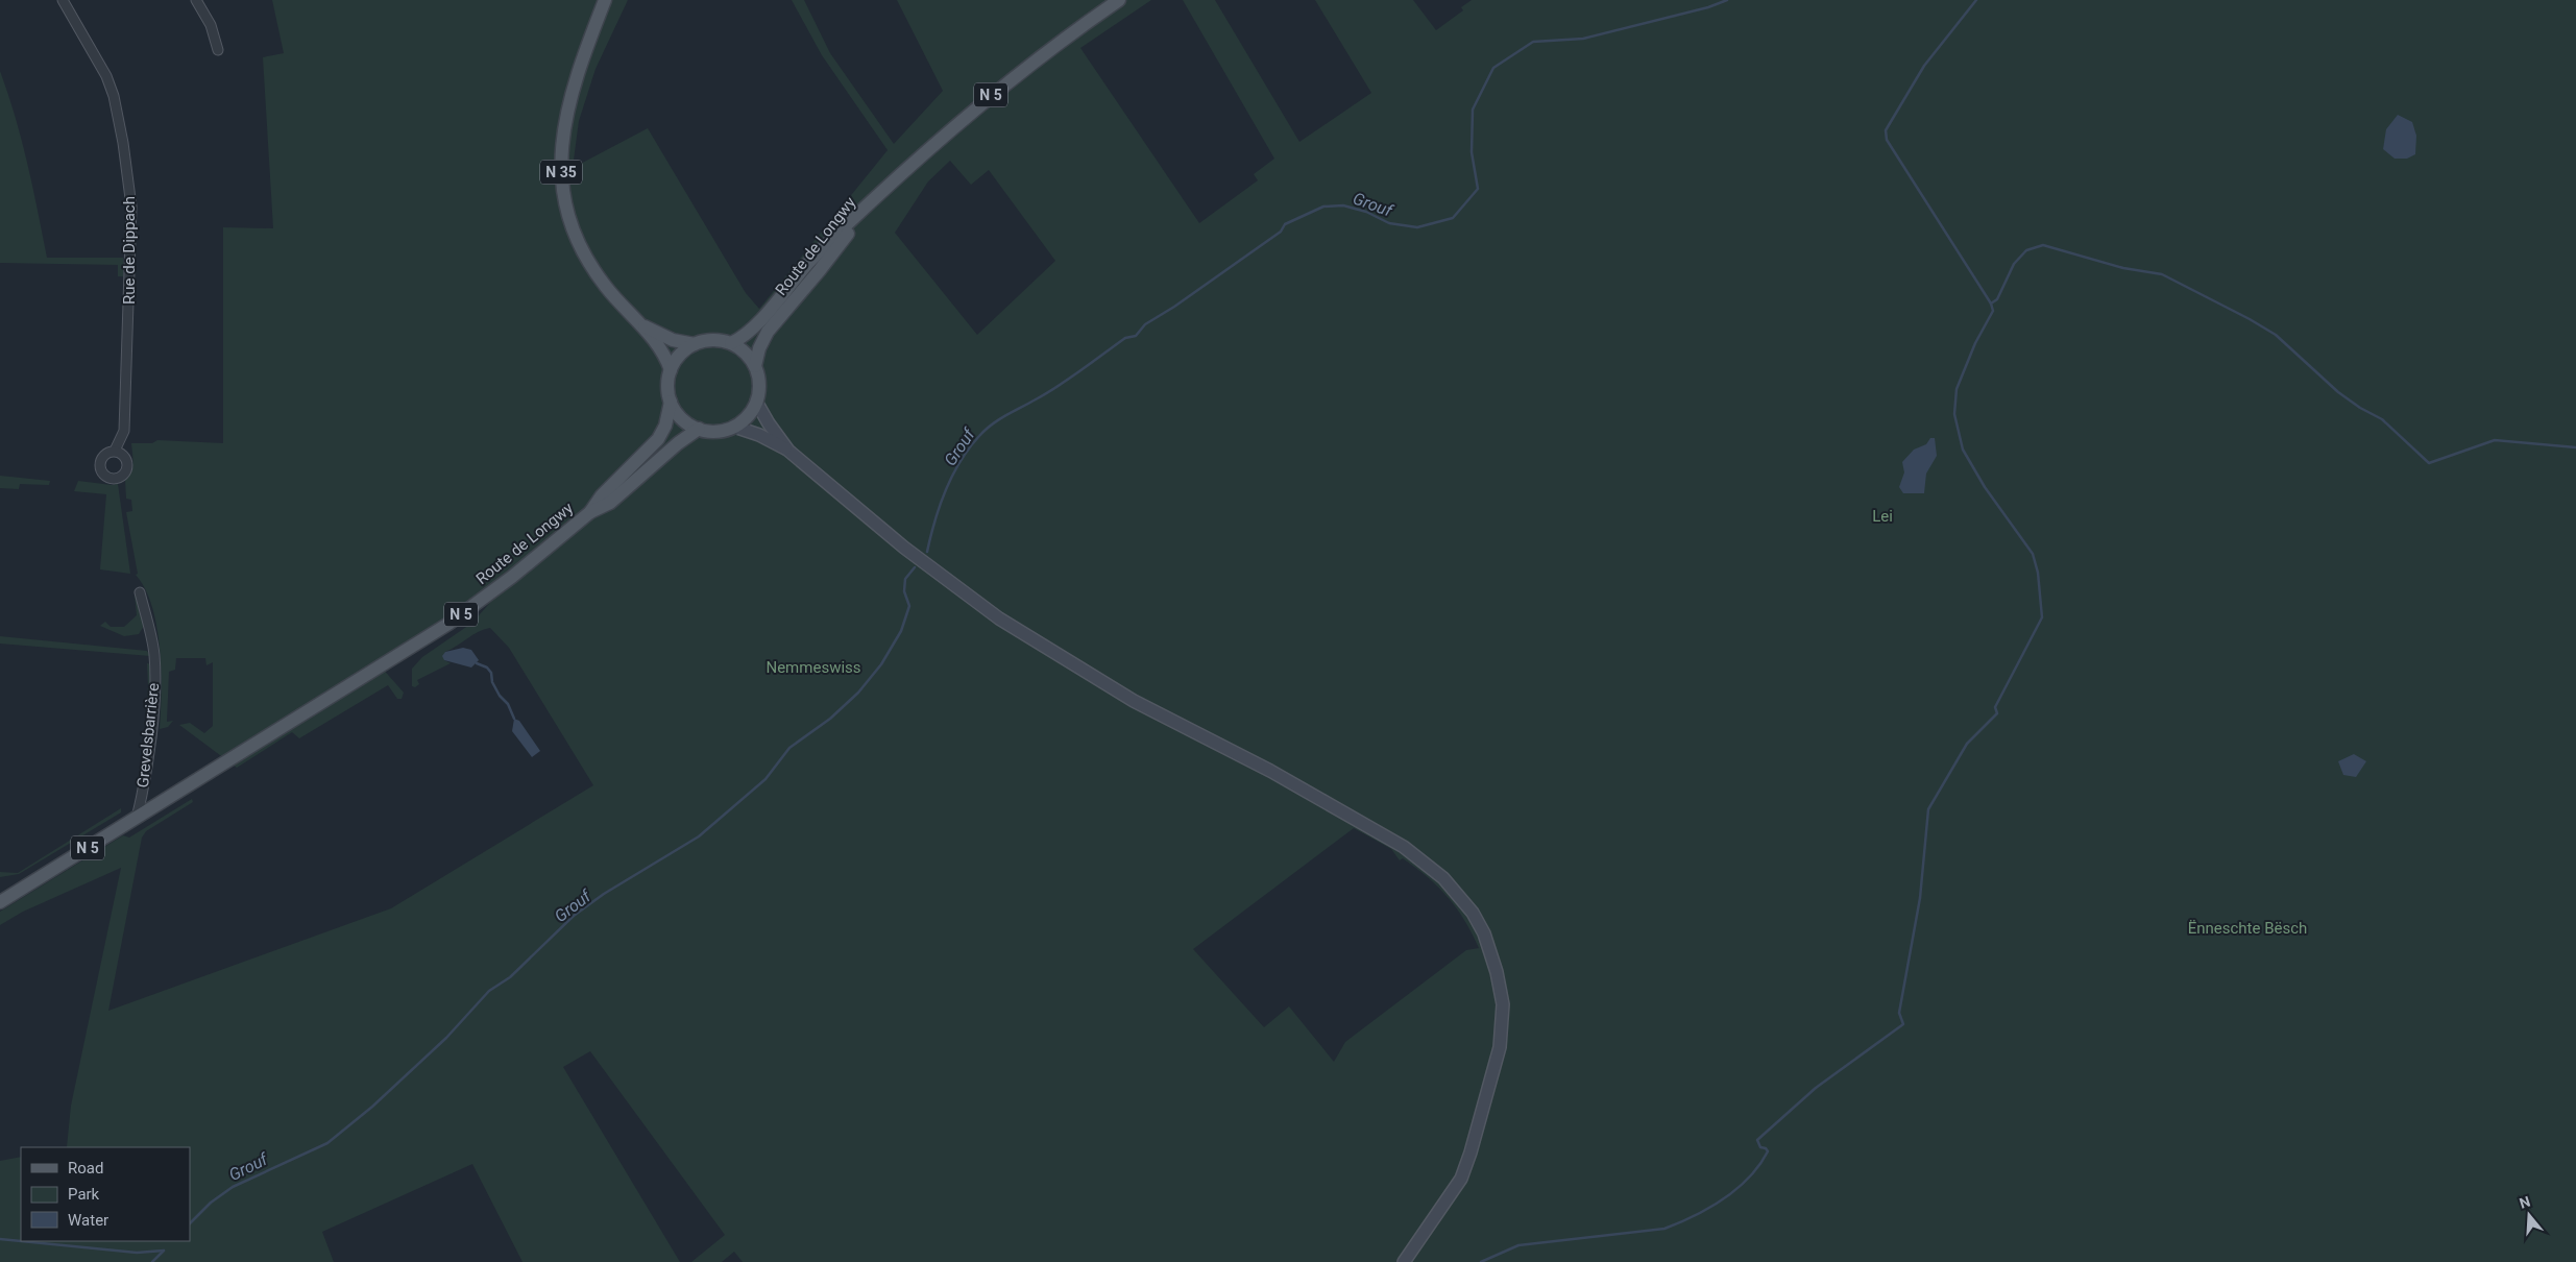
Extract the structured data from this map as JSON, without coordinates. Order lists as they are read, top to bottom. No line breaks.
{"streets":{"main road":["N 5","N 35","Route de Longwy"],"street":["Rue de Dippach","Grevelsbarrière"]},"crossings":[["N 5","N 35"],["N 5","Route de Longwy"],["N 5","Grevelsbarrière"],["N 35","Route de Longwy"],["Route de Longwy","Grevelsbarrière"]],"water":["Grouf"],"parks":["Lei","Nemmeswiss","Ënneschte Bësch"],"legend":["Road","Park","Water"],"north":"top"}
